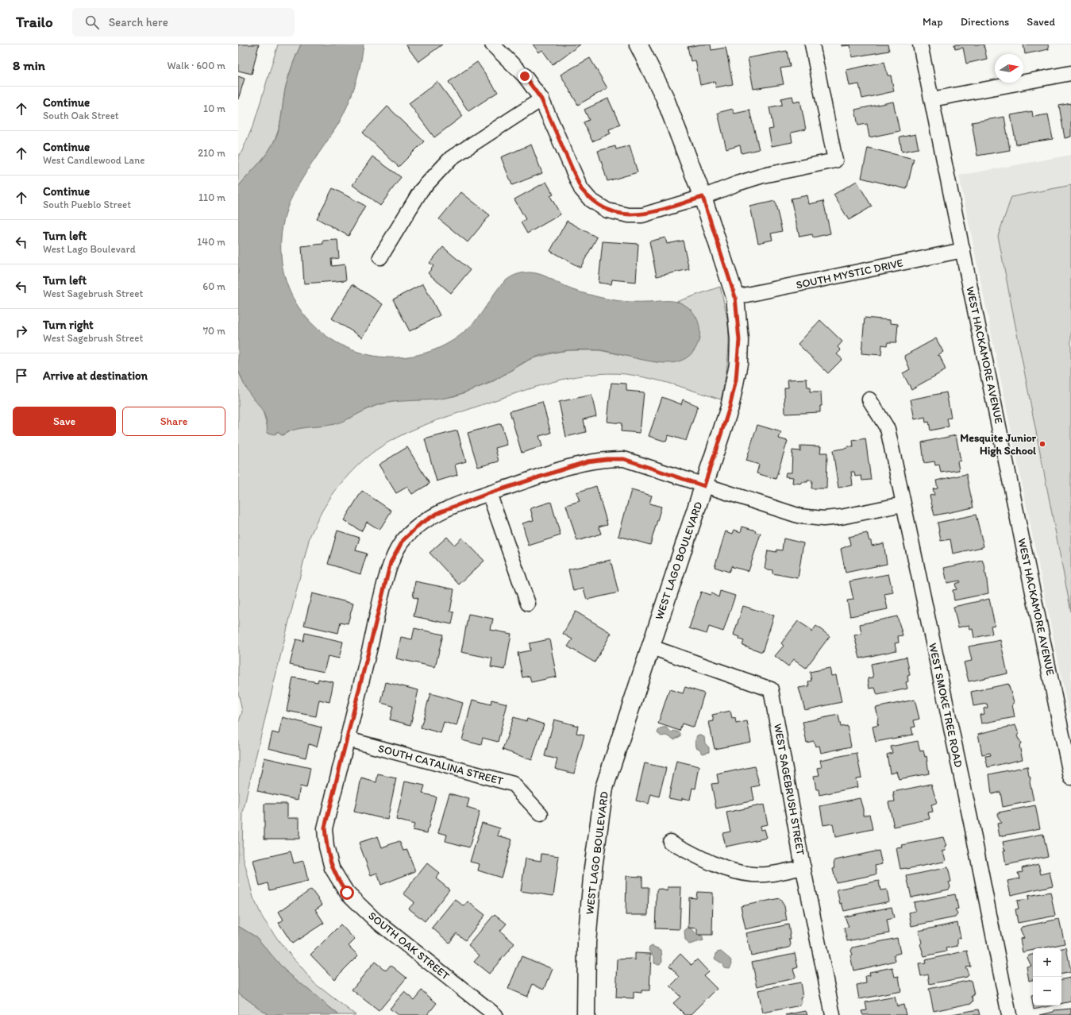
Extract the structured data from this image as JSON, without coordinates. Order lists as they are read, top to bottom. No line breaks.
{"streets":{"street":["SOUTH MYSTIC DRIVE","WEST HACKAMORE AVENUE","WEST LAGO BOULEVARD","WEST SMOKE TREE ROAD","SOUTH CATALINA STREET","WEST SAGEBRUSH STREET","SOUTH OAK STREET"]},"crossings":[["SOUTH MYSTIC DRIVE","WEST HACKAMORE AVENUE"],["SOUTH MYSTIC DRIVE","WEST LAGO BOULEVARD"],["WEST LAGO BOULEVARD","WEST SAGEBRUSH STREET"],["WEST LAGO BOULEVARD","SOUTH OAK STREET"],["WEST SMOKE TREE ROAD","SOUTH OAK STREET"],["SOUTH CATALINA STREET","SOUTH OAK STREET"]],"places":["Mesquite Junior High School"],"north":"right","page":{"header":"Trailo","search":"Search here","nav":["Map","Directions","Saved"],"heading":["8 min","Walk · 600 m"],"list":[["Continue","South Oak Street","10 m"],["Continue","West Candlewood Lane","210 m"],["Continue","South Pueblo Street","110 m"],["Turn left","West Lago Boulevard","140 m"],["Turn left","West Sagebrush Street","60 m"],["Turn right","West Sagebrush Street","70 m"],"Arrive at destination"],"buttons":["Save","Share"],"map_buttons":["+","−"]}}
